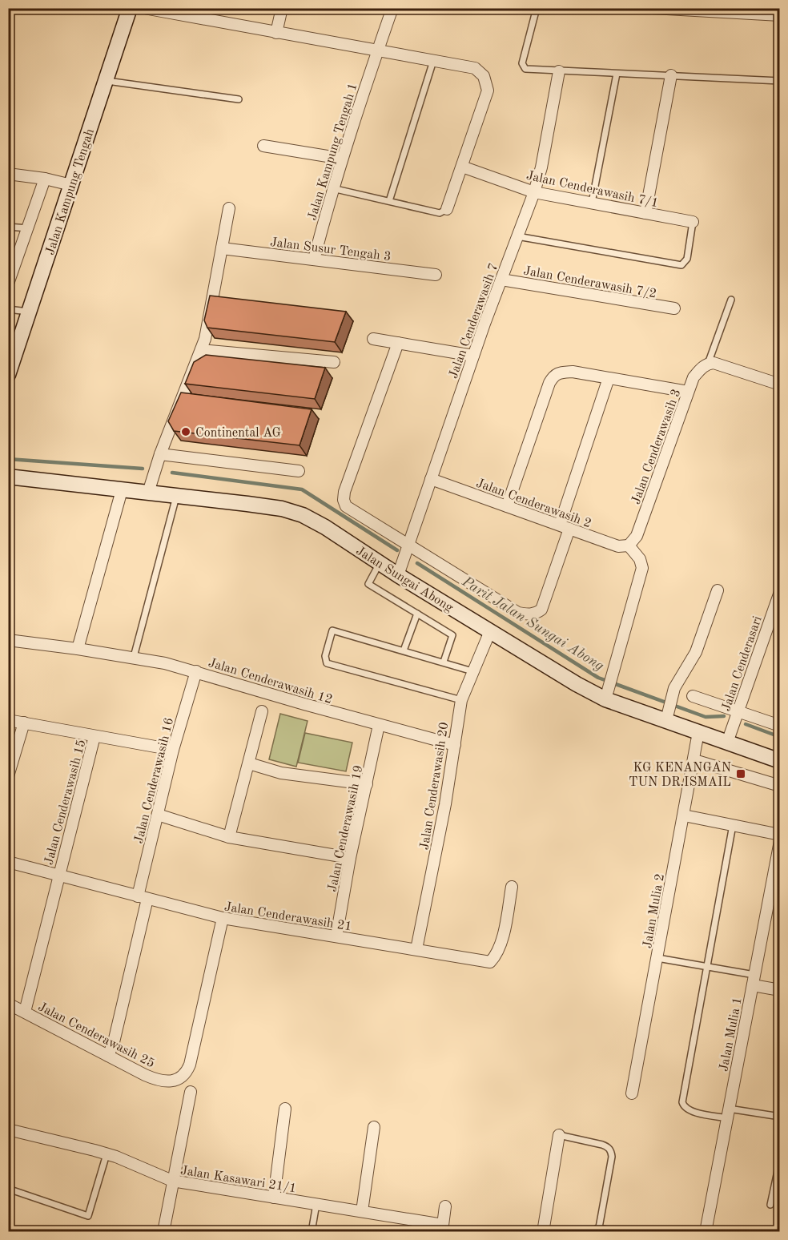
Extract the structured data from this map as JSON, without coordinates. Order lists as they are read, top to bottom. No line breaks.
{"streets":{"street":["Jalan Kampung Tengah 1","Jalan Cenderawasih 7/1","Jalan Kampung Tengah","Jalan Susur Tengah 3","Jalan Cenderawasih 7/2","Jalan Cenderawasih 7","Jalan Cenderawasih 3","Jalan Cenderawasih 2","Jalan Sungai Abong","Jalan Cenderasari","Jalan Cenderawasih 12","Jalan Cenderawasih 16","Jalan Cenderawasih 20","Jalan Cenderawasih 15","Jalan Cenderawasih 19","Jalan Mulia 2","Jalan Cenderawasih 21","Jalan Cenderawasih 25","Jalan Mulia 1","Jalan Kasawari 21/1"]},"crossings":[["Jalan Kampung Tengah 1","Jalan Susur Tengah 3"],["Jalan Cenderawasih 7/1","Jalan Cenderawasih 7"],["Jalan Cenderawasih 7/2","Jalan Cenderawasih 7"],["Jalan Cenderawasih 7","Jalan Cenderawasih 2"],["Jalan Cenderawasih 7","Jalan Sungai Abong"],["Jalan Cenderawasih 3","Jalan Cenderawasih 2"],["Jalan Sungai Abong","Jalan Cenderasari"],["Jalan Sungai Abong","Jalan Cenderawasih 20"],["Jalan Sungai Abong","Jalan Mulia 2"],["Jalan Cenderawasih 12","Jalan Cenderawasih 16"],["Jalan Cenderawasih 12","Jalan Cenderawasih 20"],["Jalan Cenderawasih 12","Jalan Cenderawasih 19"],["Jalan Cenderawasih 16","Jalan Cenderawasih 21"],["Jalan Cenderawasih 16","Jalan Cenderawasih 25"],["Jalan Cenderawasih 20","Jalan Cenderawasih 21"],["Jalan Cenderawasih 15","Jalan Cenderawasih 21"],["Jalan Cenderawasih 15","Jalan Cenderawasih 25"],["Jalan Cenderawasih 19","Jalan Cenderawasih 21"],["Jalan Cenderawasih 21","Jalan Cenderawasih 25"]],"water":["Parit Jalan Sungai Abong"],"places":{"other":["Continental AG"],"transit":["KG KENANGAN TUN DR.ISMAIL"]}}
